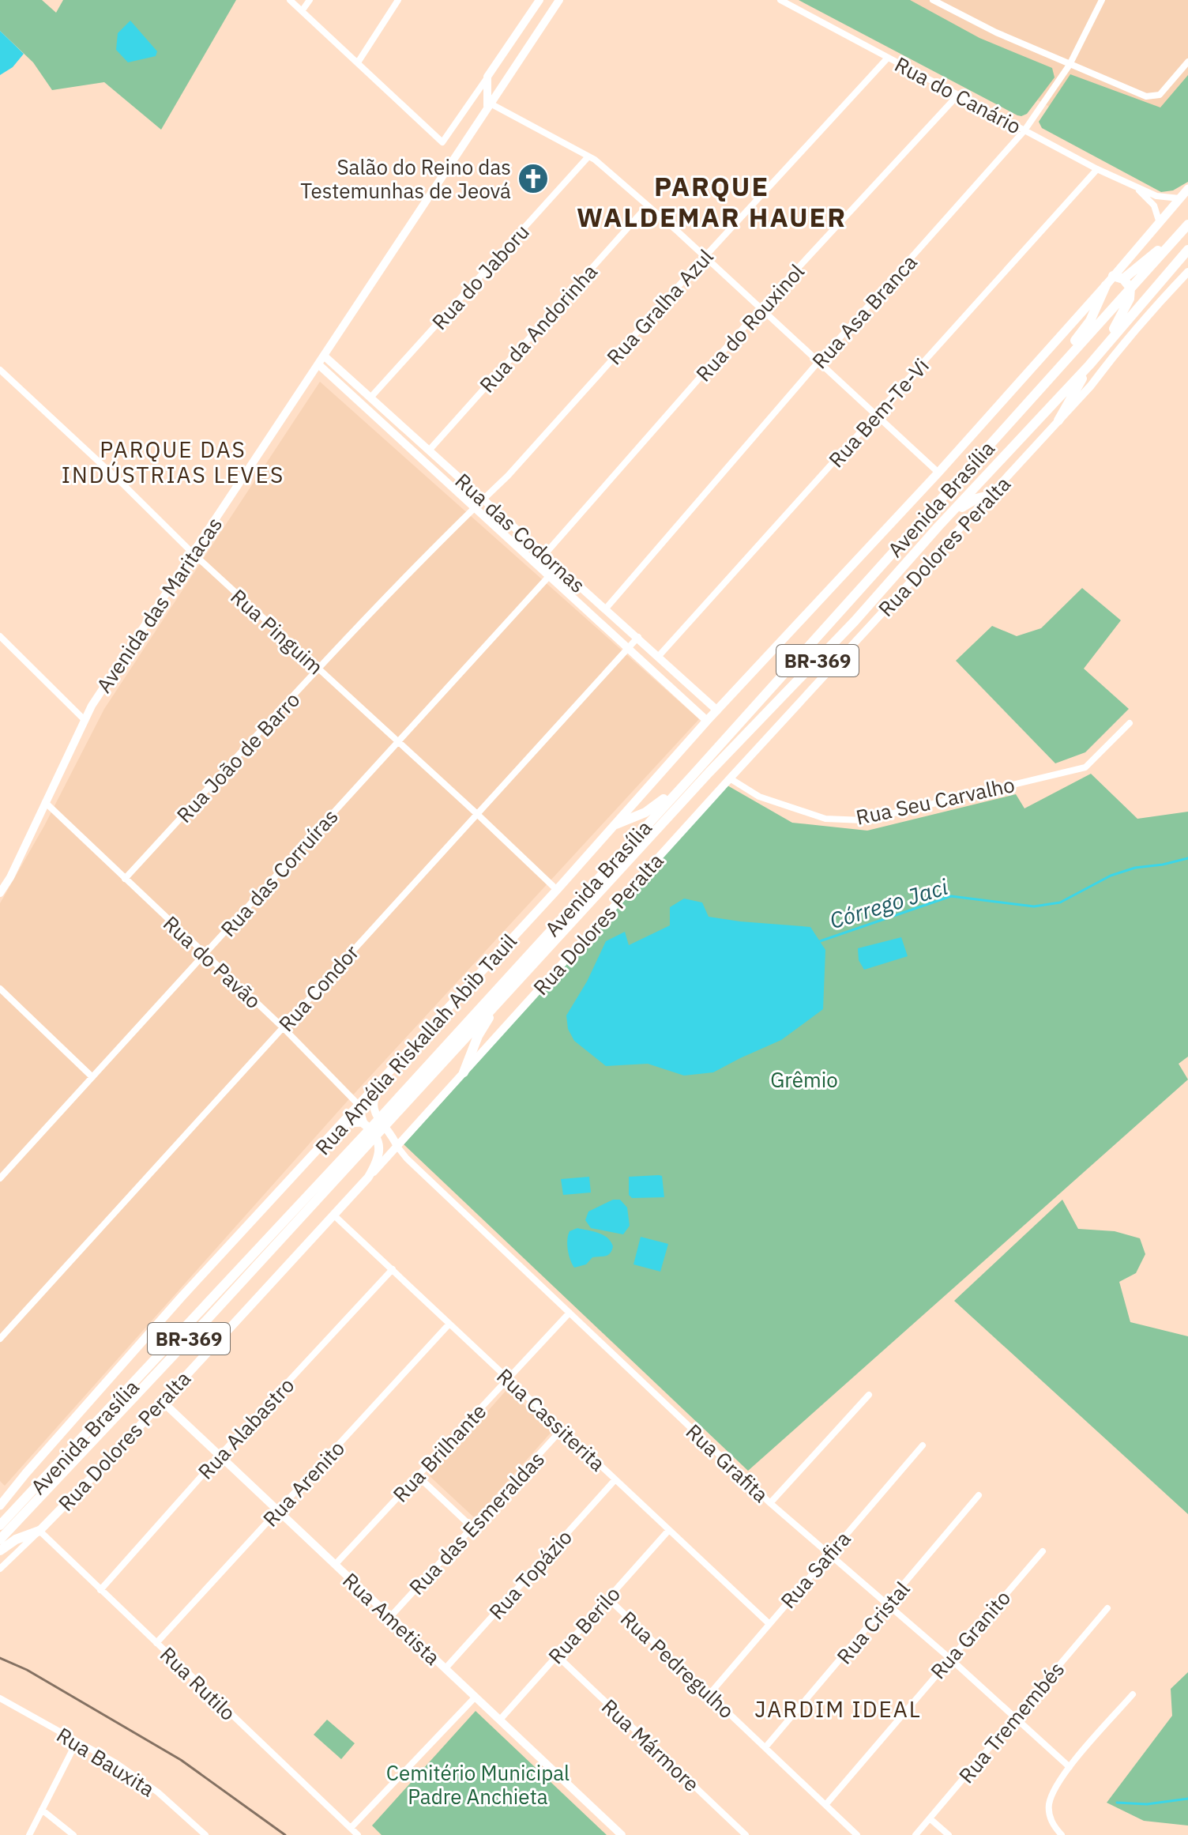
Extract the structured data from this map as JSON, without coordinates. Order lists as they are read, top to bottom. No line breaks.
{"streets":{"highway":["Avenida Brasília","BR-369"],"main road":["Rua Dolores Peralta","Rua Amélia Riskallah Abib Tauil"],"street":["Rua do Canário","Rua do Jaboru","Rua Gralha Azul","Rua Asa Branca","Rua do Rouxinol","Rua da Andorinha","Rua Bem-Te-Vi","Rua das Codornas","Avenida das Maritacas","Rua Pinguim","Rua João de Barro","Rua Seu Carvalho","Rua das Corruíras","Rua do Pavão","Rua Condor","Rua Cassiterita","Rua Alabastro","Rua Brilhante","Rua Grafita","Rua Arenito","Rua das Esmeraldas","Rua Safira","Rua Topázio","Rua Ametista","Rua Cristal","Rua Berilo","Rua Granito","Rua Pedregulho","Rua Rutilo","Rua Tremembés","Rua Mármore","Rua Bauxita"]},"crossings":[["Rua do Canário","Rua Gralha Azul"],["Rua do Canário","Rua Asa Branca"],["Rua do Canário","Rua do Rouxinol"],["Rua do Canário","Rua Bem-Te-Vi"],["Rua do Canário","Rua Amélia Riskallah Abib Tauil"],["Rua do Jaboru","Rua das Codornas"],["Rua Gralha Azul","Rua das Codornas"],["Rua Gralha Azul","Rua João de Barro"],["Rua Asa Branca","Rua das Codornas"],["Rua do Rouxinol","Rua das Codornas"],["Rua da Andorinha","Rua das Codornas"],["Rua Bem-Te-Vi","Rua das Codornas"],["Avenida Brasília","Rua do Pavão"],["Rua das Codornas","Avenida das Maritacas"],["Rua das Codornas","Rua João de Barro"],["Rua das Codornas","Rua das Corruíras"],["Rua das Codornas","Rua Condor"],["Rua das Codornas","Rua Amélia Riskallah Abib Tauil"],["Rua Dolores Peralta","Rua Seu Carvalho"],["Rua Dolores Peralta","Rua Cassiterita"],["Rua Dolores Peralta","Rua Grafita"],["Rua Dolores Peralta","Rua Ametista"],["Rua Dolores Peralta","Rua Rutilo"],["Avenida das Maritacas","Rua Pinguim"],["Avenida das Maritacas","Rua do Pavão"],["Rua Pinguim","Rua João de Barro"],["Rua Pinguim","Rua das Corruíras"],["Rua Pinguim","Rua Condor"],["Rua Pinguim","Rua Amélia Riskallah Abib Tauil"],["Rua João de Barro","Rua do Pavão"],["Rua das Corruíras","Rua do Pavão"],["Rua do Pavão","Rua Condor"],["Rua do Pavão","Rua Amélia Riskallah Abib Tauil"],["Rua Cassiterita","Rua Alabastro"],["Rua Cassiterita","Rua Brilhante"],["Rua Cassiterita","Rua Arenito"],["Rua Cassiterita","Rua das Esmeraldas"],["Rua Cassiterita","Rua Safira"],["Rua Cassiterita","Rua Topázio"],["Rua Cassiterita","Rua Berilo"],["Rua Alabastro","Rua Ametista"],["Rua Alabastro","Rua Rutilo"],["Rua Brilhante","Rua Grafita"],["Rua Brilhante","Rua Ametista"],["Rua Grafita","Rua Safira"],["Rua Grafita","Rua Cristal"],["Rua Grafita","Rua Granito"],["Rua Grafita","Rua Tremembés"],["Rua Arenito","Rua Ametista"],["Rua Arenito","Rua Rutilo"],["Rua das Esmeraldas","Rua Ametista"],["Rua Safira","Rua Pedregulho"],["Rua Topázio","Rua Ametista"],["Rua Ametista","Rua Berilo"],["Rua Cristal","Rua Pedregulho"],["Rua Berilo","Rua Pedregulho"],["Rua Berilo","Rua Mármore"],["Rua Granito","Rua Pedregulho"]],"districts":["PARQUE WALDEMAR HAUER","PARQUE DAS INDÚSTRIAS LEVES","JARDIM IDEAL"],"water":["Córrego Jaci"],"parks":["Grêmio","Cemitério Municipal Padre Anchieta"],"places":{"church":["Salão do Reino das Testemunhas de Jeová"]}}
